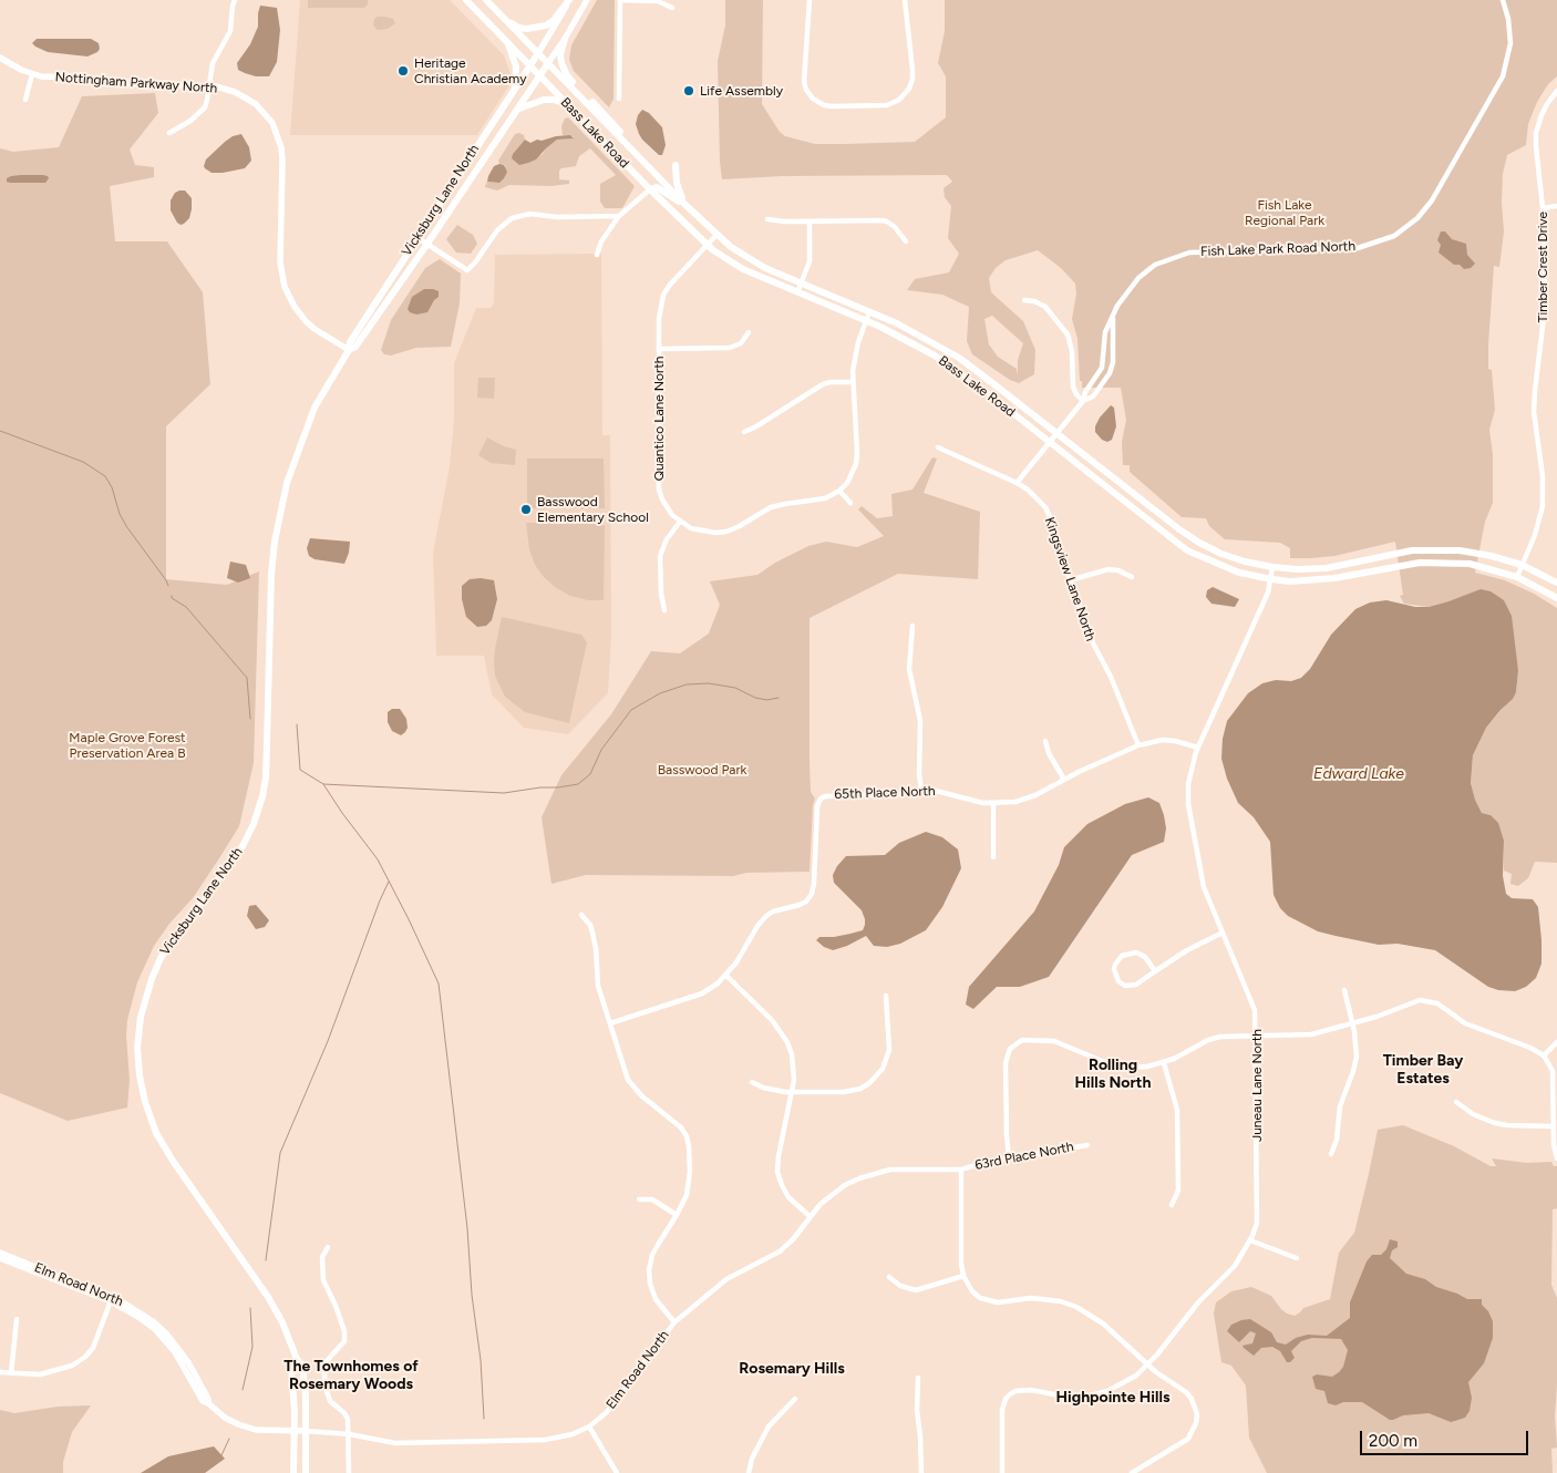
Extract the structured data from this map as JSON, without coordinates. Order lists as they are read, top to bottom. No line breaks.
{"streets":{"main road":["Bass Lake Road","Vicksburg Lane North"],"street":["Nottingham Parkway North","Fish Lake Park Road North","Timber Crest Drive","Quantico Lane North","Kingsview Lane North","65th Place North","Juneau Lane North","63rd Place North","Elm Road North"]},"crossings":[["Nottingham Parkway North","Vicksburg Lane North"],["Bass Lake Road","Vicksburg Lane North"],["Bass Lake Road","Timber Crest Drive"],["Bass Lake Road","Quantico Lane North"],["Bass Lake Road","Juneau Lane North"],["Vicksburg Lane North","Elm Road North"],["Kingsview Lane North","65th Place North"],["65th Place North","Juneau Lane North"],["63rd Place North","Elm Road North"]],"districts":["Timber Bay Estates","Rolling Hills North","The Townhomes of Rosemary Woods","Rosemary Hills","Highpointe Hills"],"water":["Edward Lake"],"parks":["Fish Lake Regional Park","Maple Grove Forest Preservation Area B","Basswood Park"],"places":["Heritage Christian Academy","Life Assembly","Basswood Elementary School"],"scale_bar":"200 m"}
